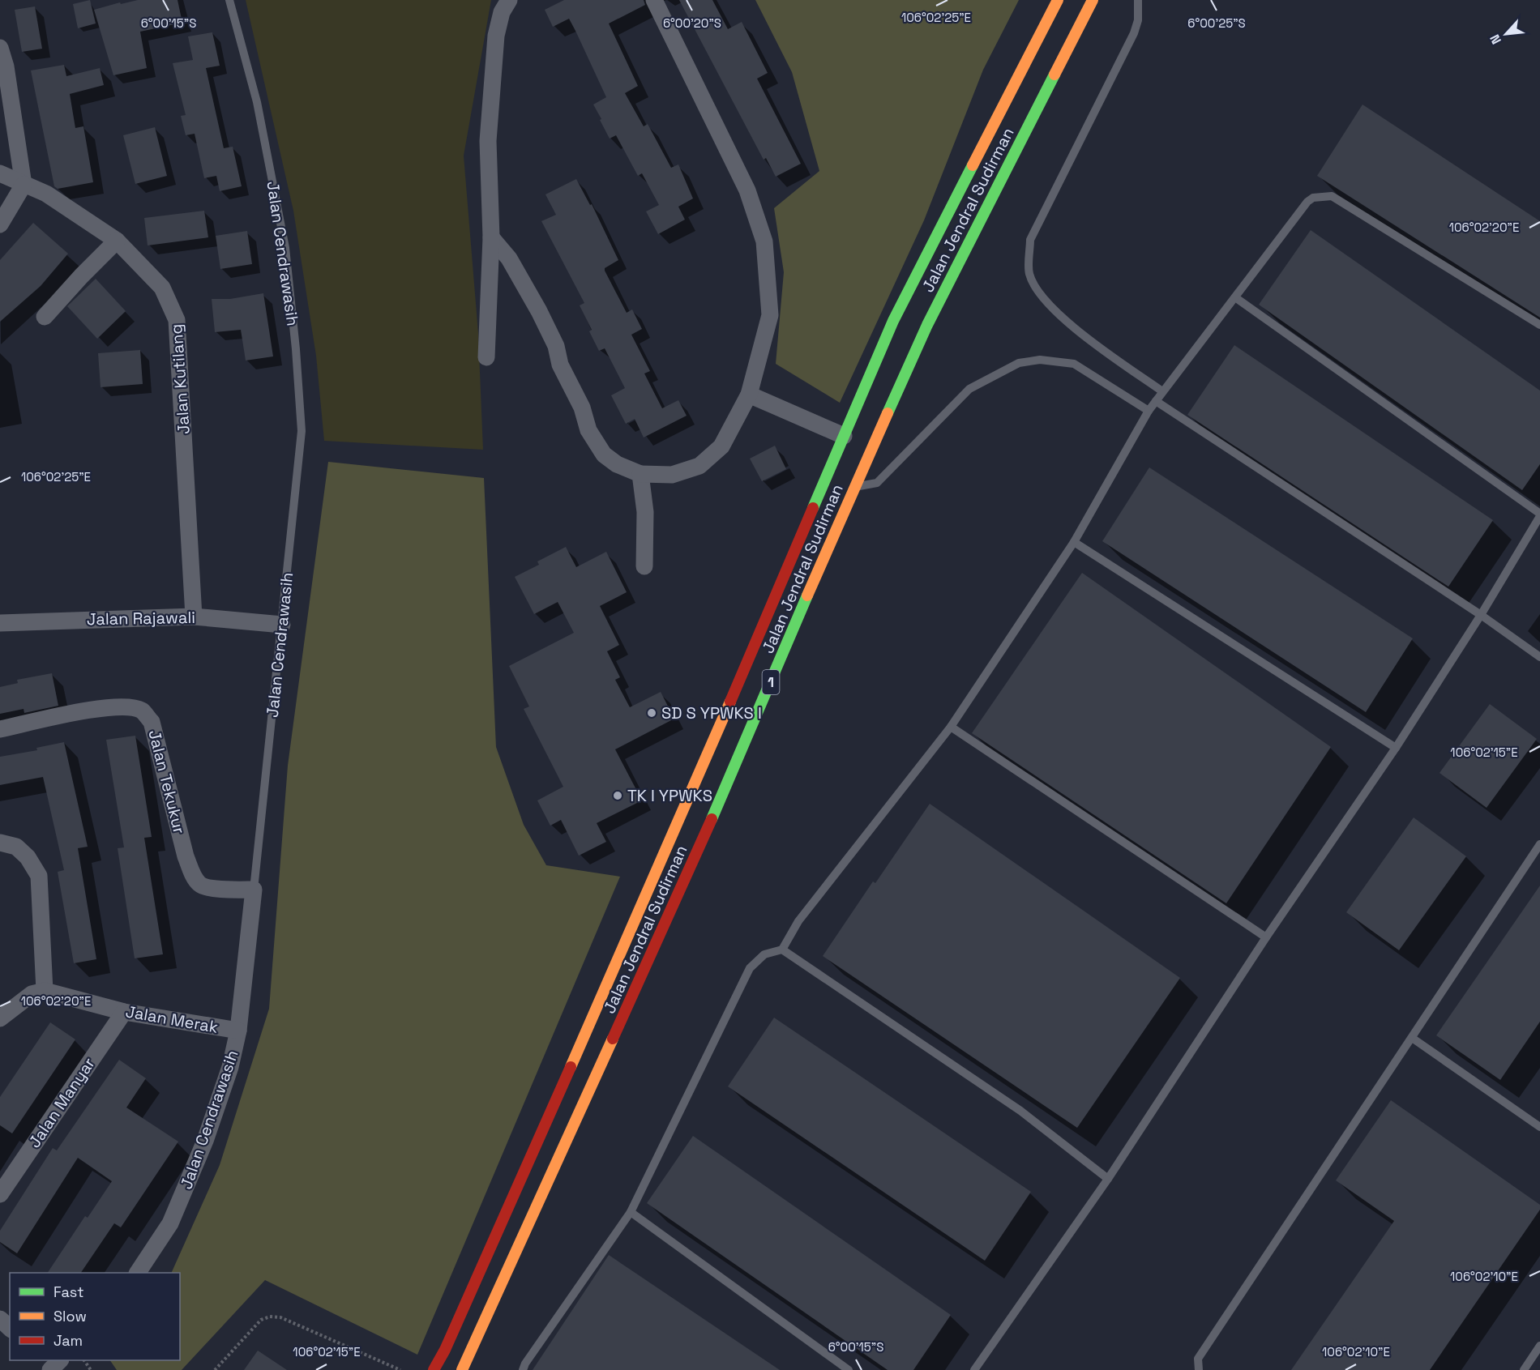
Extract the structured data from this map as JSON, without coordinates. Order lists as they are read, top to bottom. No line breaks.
{"streets":{"highway":["Jalan Jendral Sudirman","1"],"street":["Jalan Cendrawasih","Jalan Kutilang","Jalan Rajawali","Jalan Tekukur","Jalan Merak","Jalan Manyar"]},"crossings":[["Jalan Cendrawasih","Jalan Rajawali"],["Jalan Cendrawasih","Jalan Tekukur"],["Jalan Cendrawasih","Jalan Merak"],["Jalan Kutilang","Jalan Rajawali"],["Jalan Merak","Jalan Manyar"]],"places":["SD S YPWKS I","TK I YPWKS"],"legend":["Fast","Slow","Jam"],"north":"bottom left","coordinates":["106°02'25\"E","6°00'15\"S","6°00'20\"S","6°00'25\"S","106°02'20\"E","106°02'15\"E","106°02'10\"E"]}
